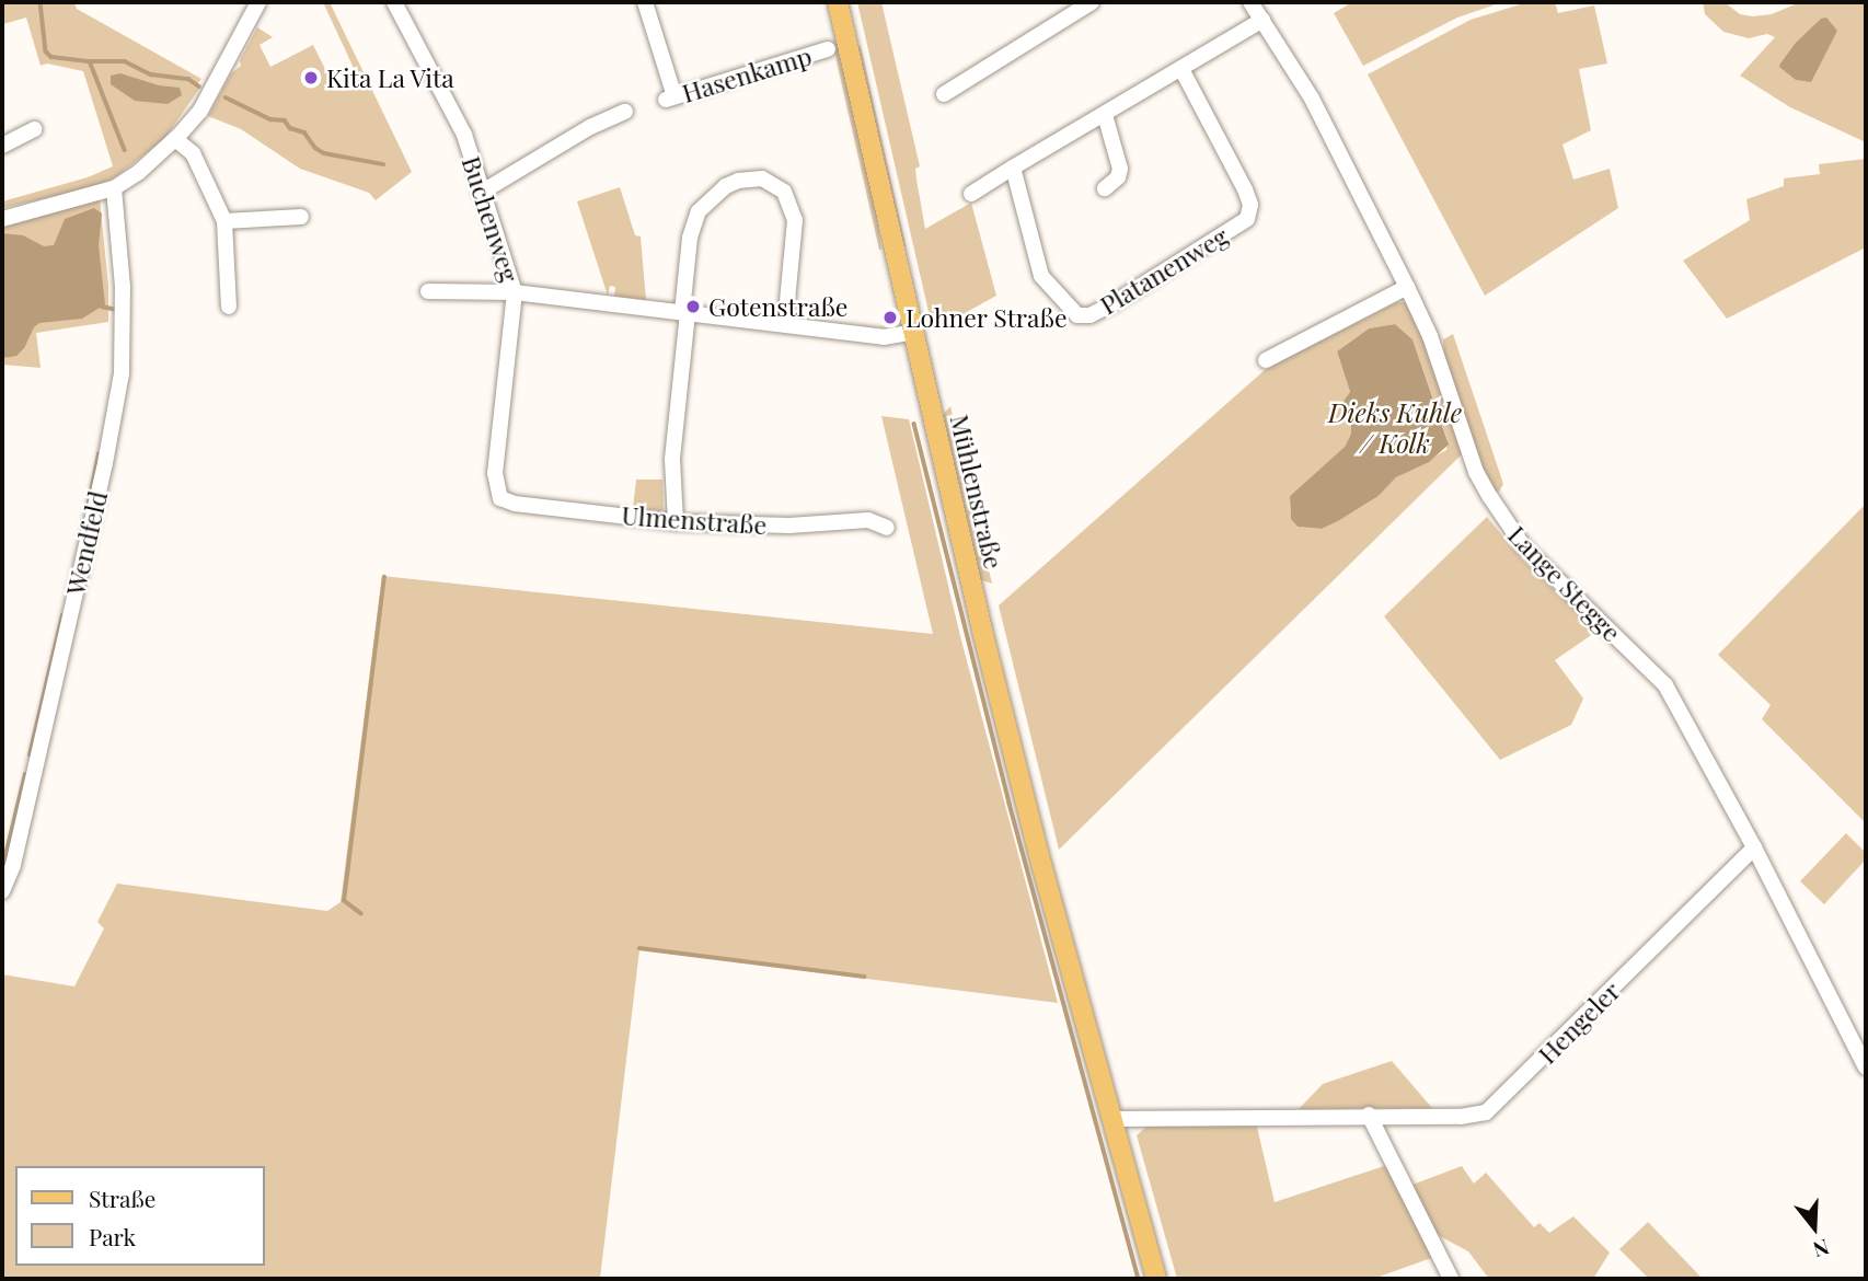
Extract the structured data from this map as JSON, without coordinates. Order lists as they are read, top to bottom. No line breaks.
{"streets":{"main road":["Mühlenstraße"],"street":["Hasenkamp","Buchenweg","Platanenweg","Ulmenstraße","Wendfeld","Lange Stegge","Hengeler"]},"crossings":[["Buchenweg","Ulmenstraße"],["Mühlenstraße","Hengeler"],["Lange Stegge","Hengeler"]],"water":["Dieks Kuhle / Kolk"],"places":["Kita La Vita","Gotenstraße","Lohner Straße"],"legend":["Straße","Park"],"north":"bottom"}
